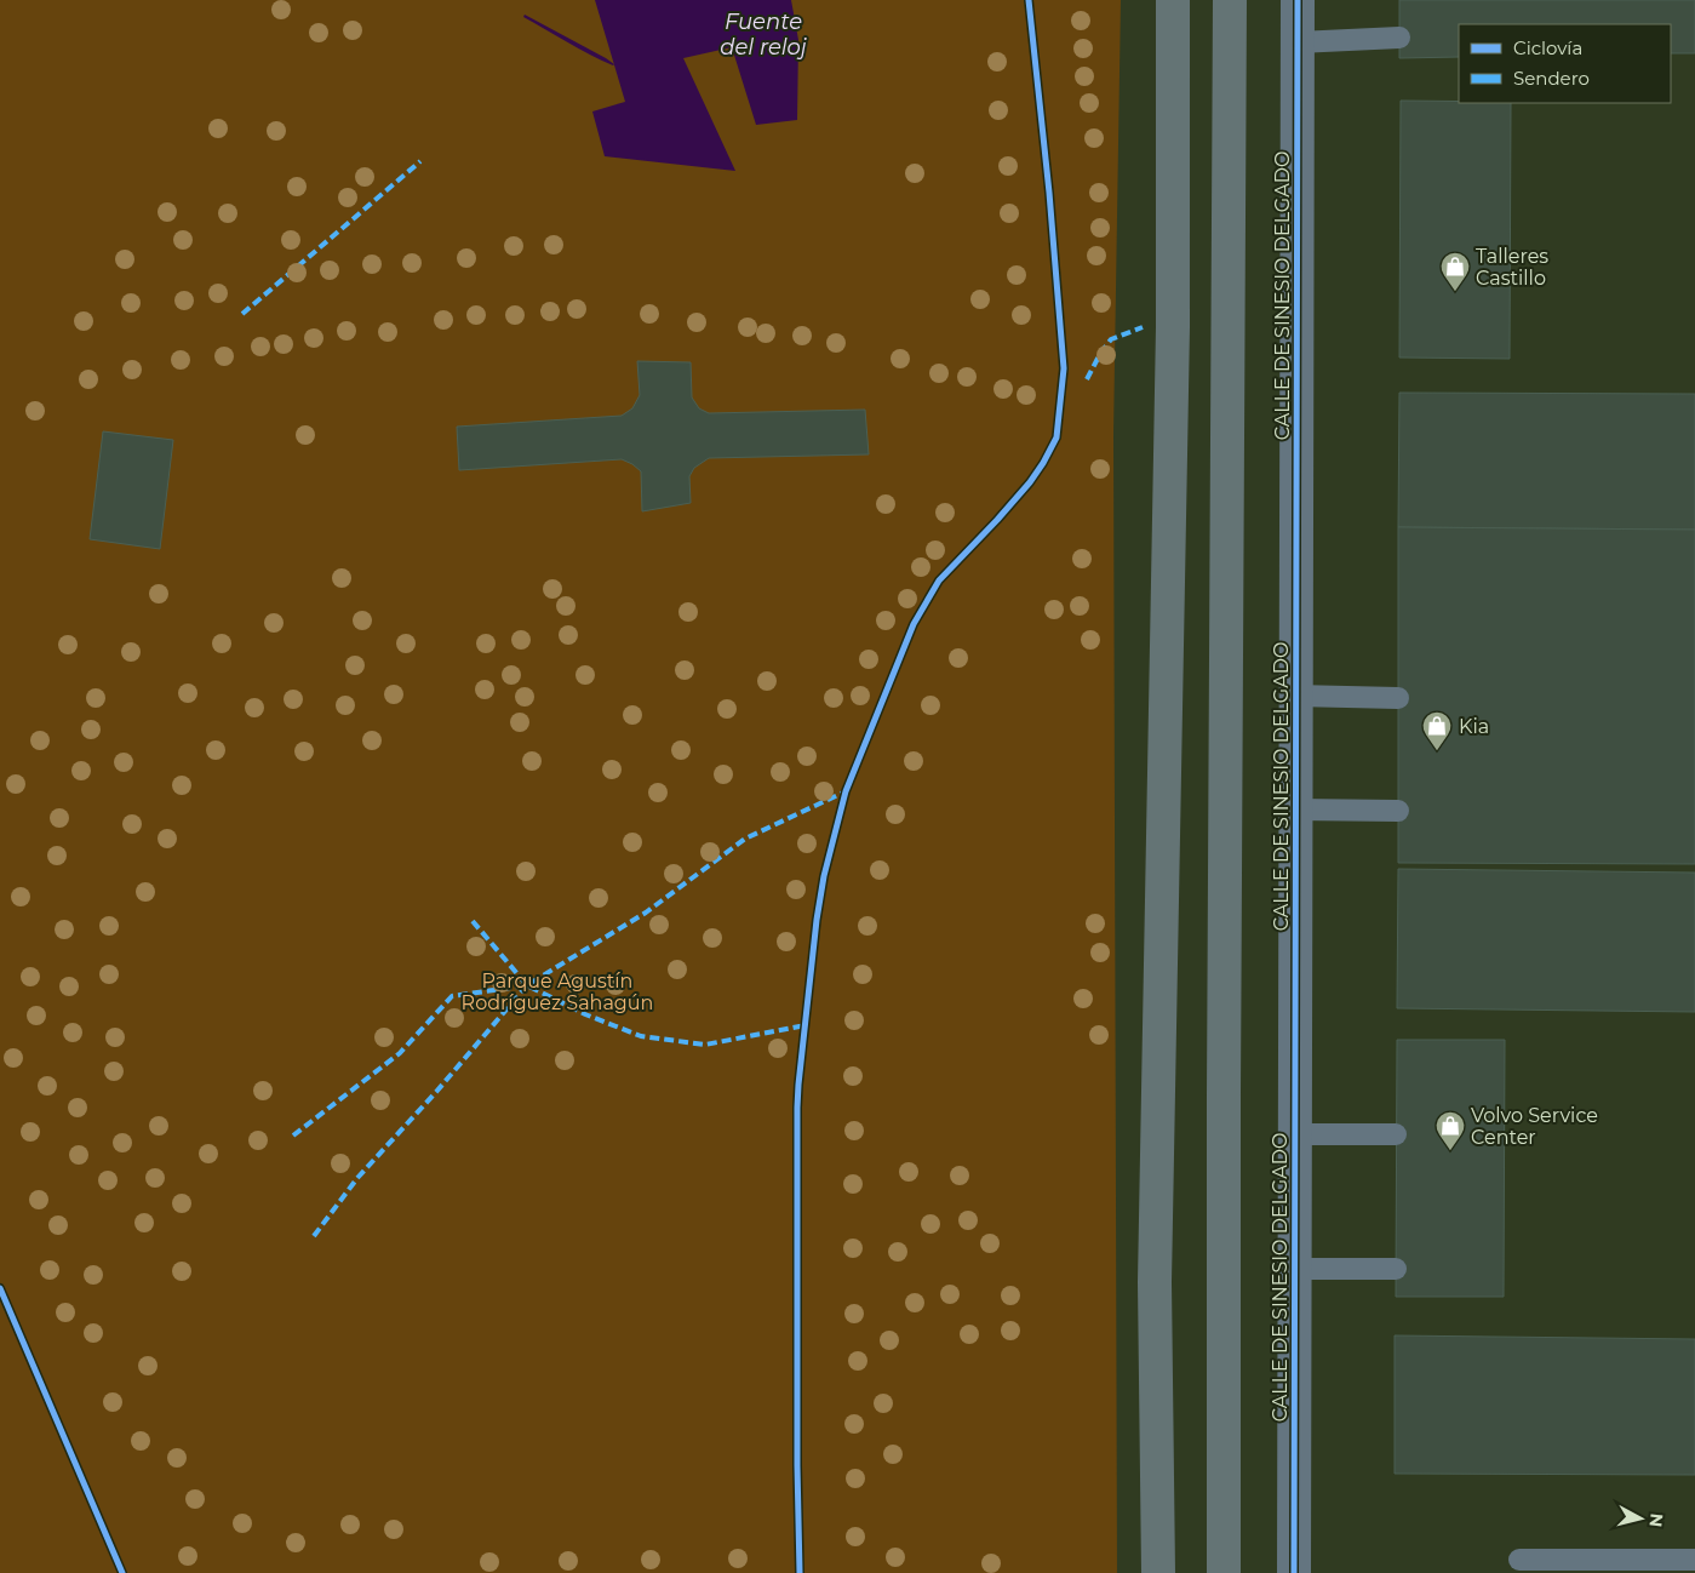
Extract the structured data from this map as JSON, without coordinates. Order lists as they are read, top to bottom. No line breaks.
{"streets":{"street":["CALLE DE SINESIO DELGADO"]},"water":["Fuente del reloj"],"parks":["Parque Agustín Rodríguez Sahagún"],"places":{"shop":["Talleres Castillo","Kia","Volvo Service Center"]},"legend":["Ciclovía","Sendero"],"north":"right"}
